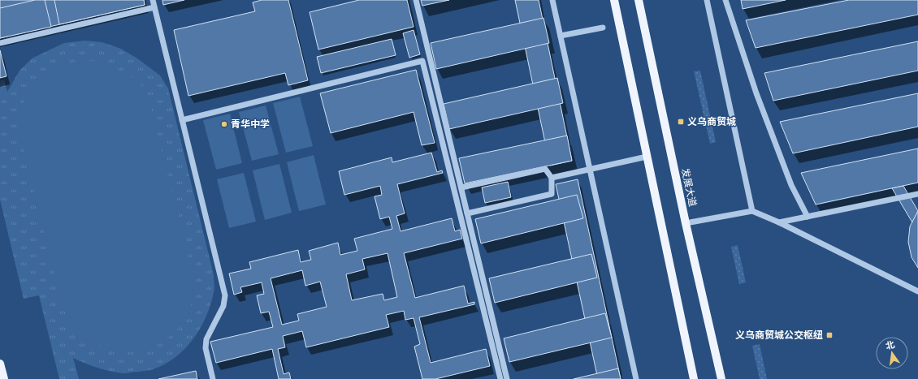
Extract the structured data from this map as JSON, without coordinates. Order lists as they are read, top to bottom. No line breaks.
{"streets":{"main road":["发展大道"]},"places":{"transit":["义乌商贸城","义乌商贸城公交枢纽"],"other":["青华中学"]},"north":"top"}
